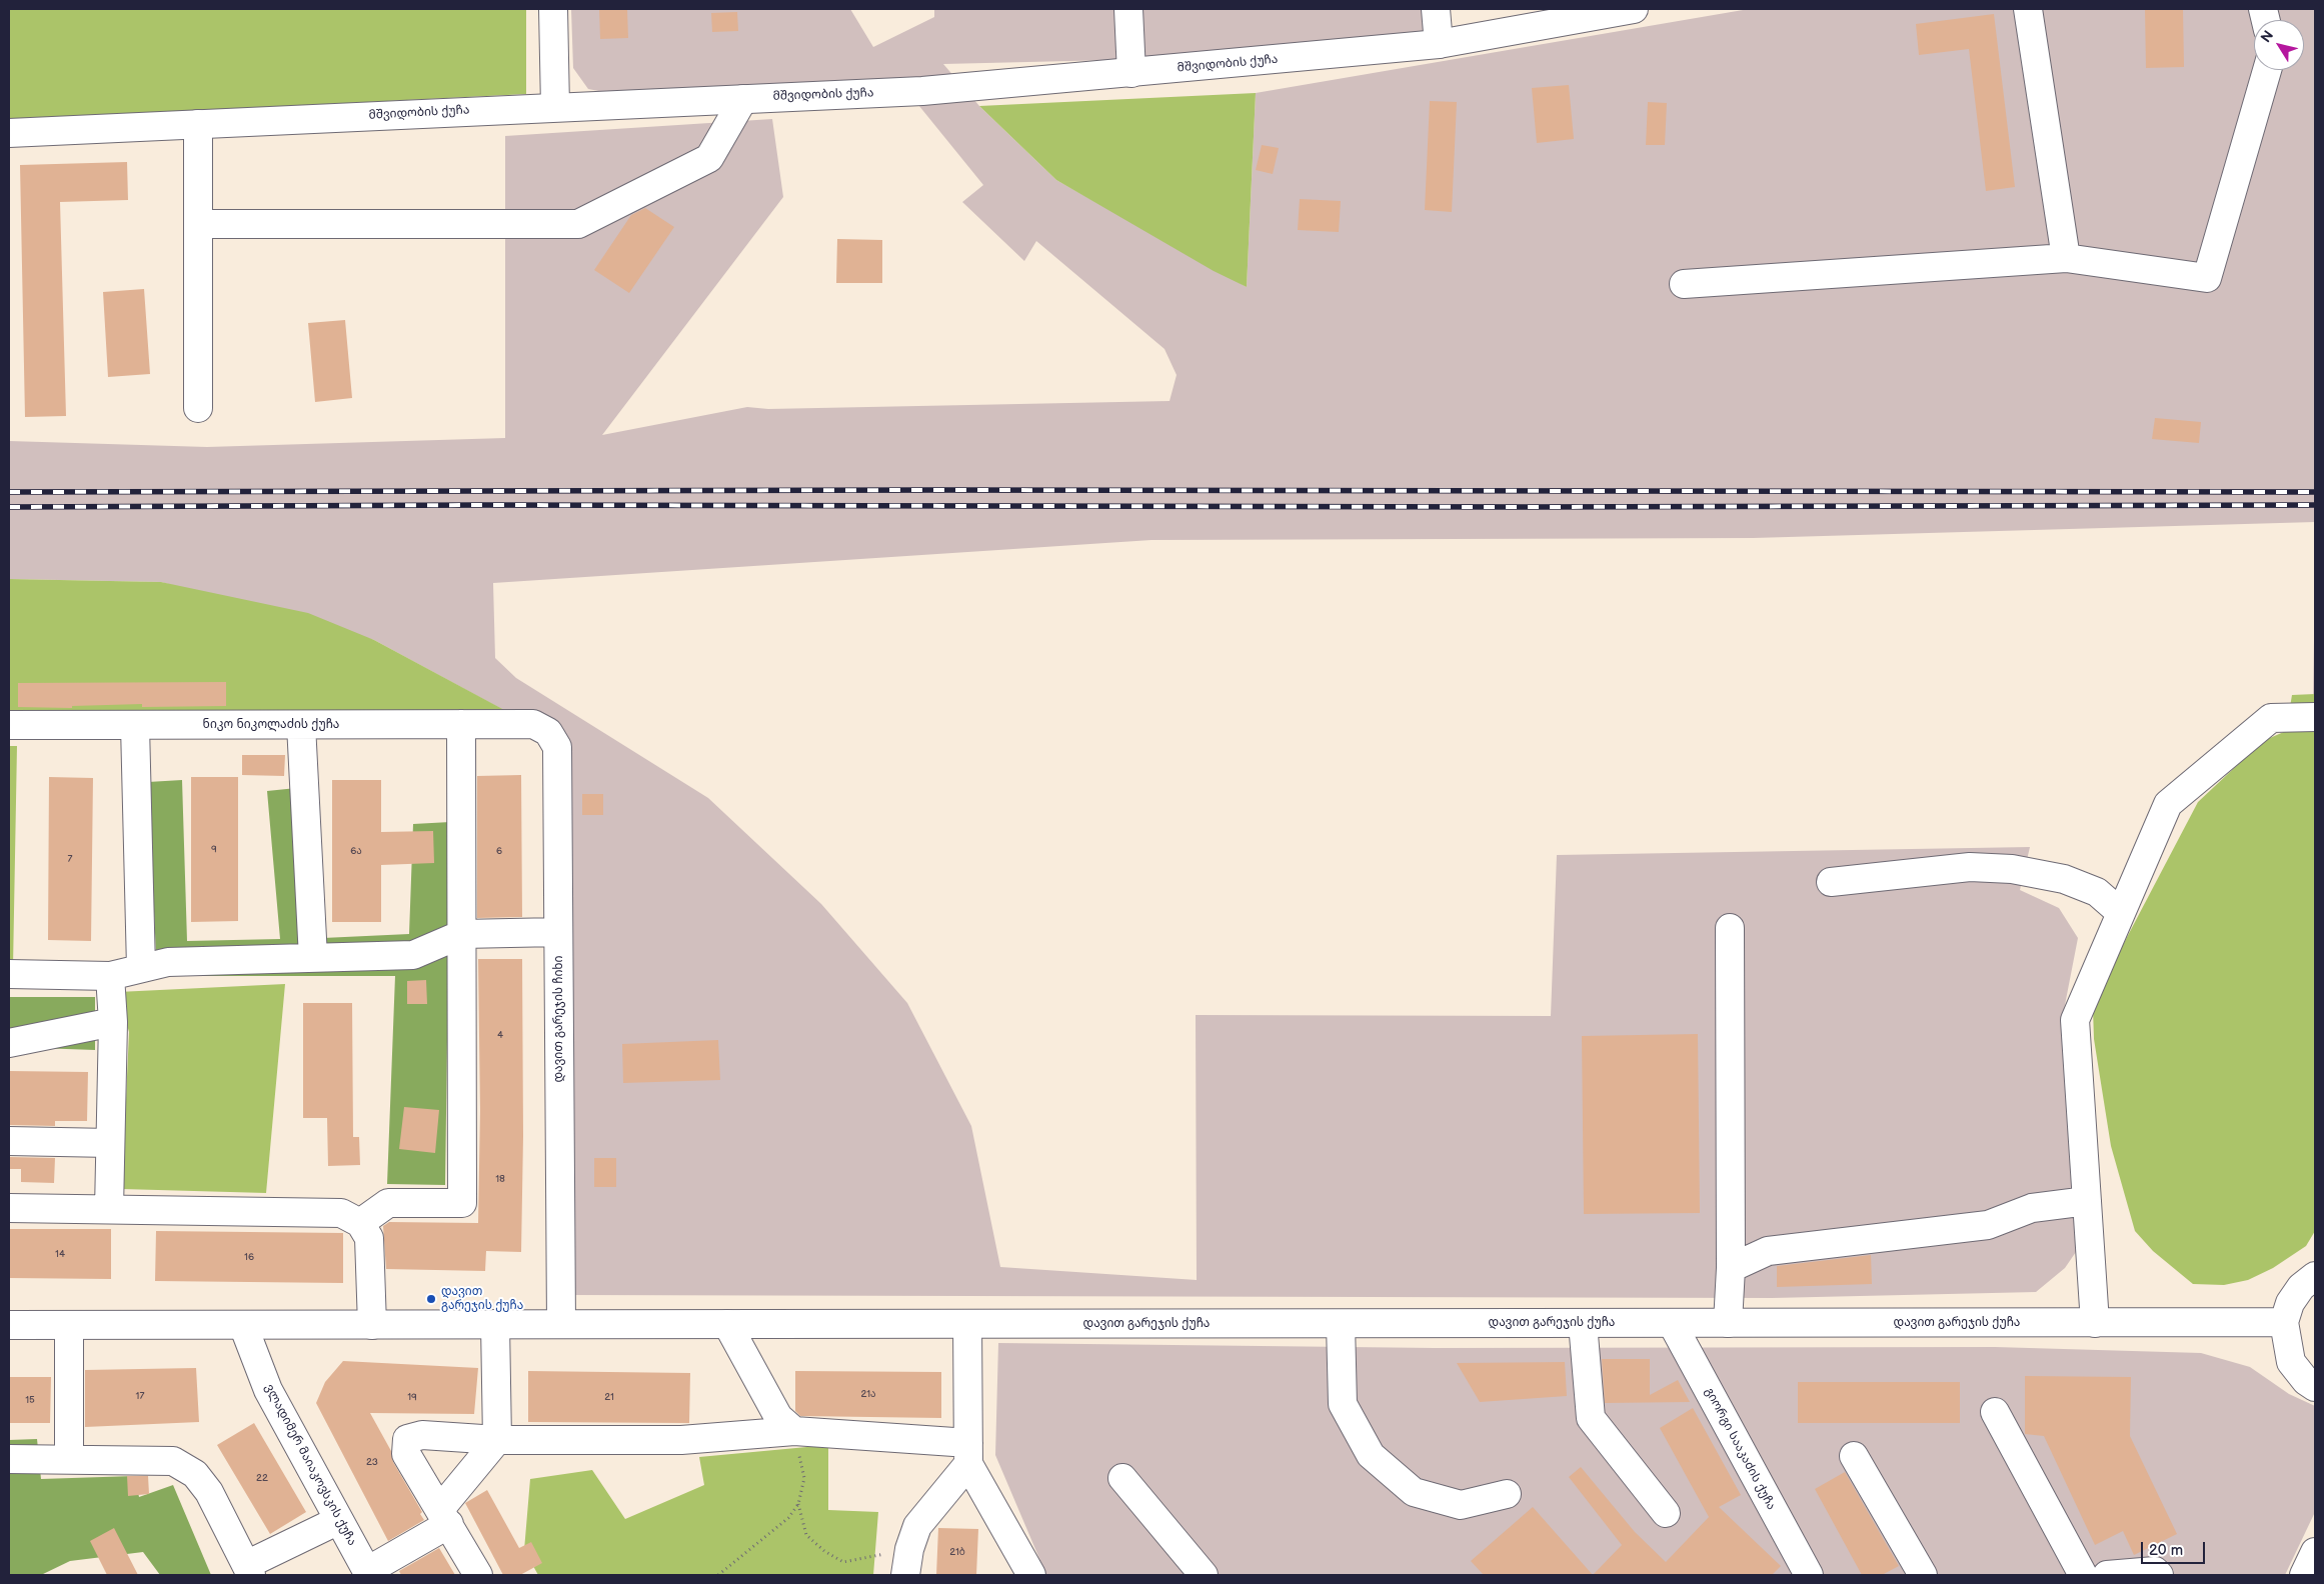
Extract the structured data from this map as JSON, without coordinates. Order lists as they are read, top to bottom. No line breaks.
{"streets":{"main road":["მშვიდობის ქუჩა","ნიკო ნიკოლაძის ქუჩა","დავით გარეჯის ჩიხი","დავით გარეჯის ქუჩა","გიორგი სააკაძის ქუჩა","ვლადიმერ მაიაკოვსკის ქუჩა"]},"crossings":[["ნიკო ნიკოლაძის ქუჩა","დავით გარეჯის ჩიხი"],["დავით გარეჯის ჩიხი","დავით გარეჯის ქუჩა"],["დავით გარეჯის ქუჩა","გიორგი სააკაძის ქუჩა"],["დავით გარეჯის ქუჩა","ვლადიმერ მაიაკოვსკის ქუჩა"]],"places":["დავით გარეჯის ქუჩა"],"house_numbers":["9","6ა","6","7","4","18","14","16","21ა","17","19","21","15","23","22","21ბ"],"scale_bar":"20 m","north":"top left"}
